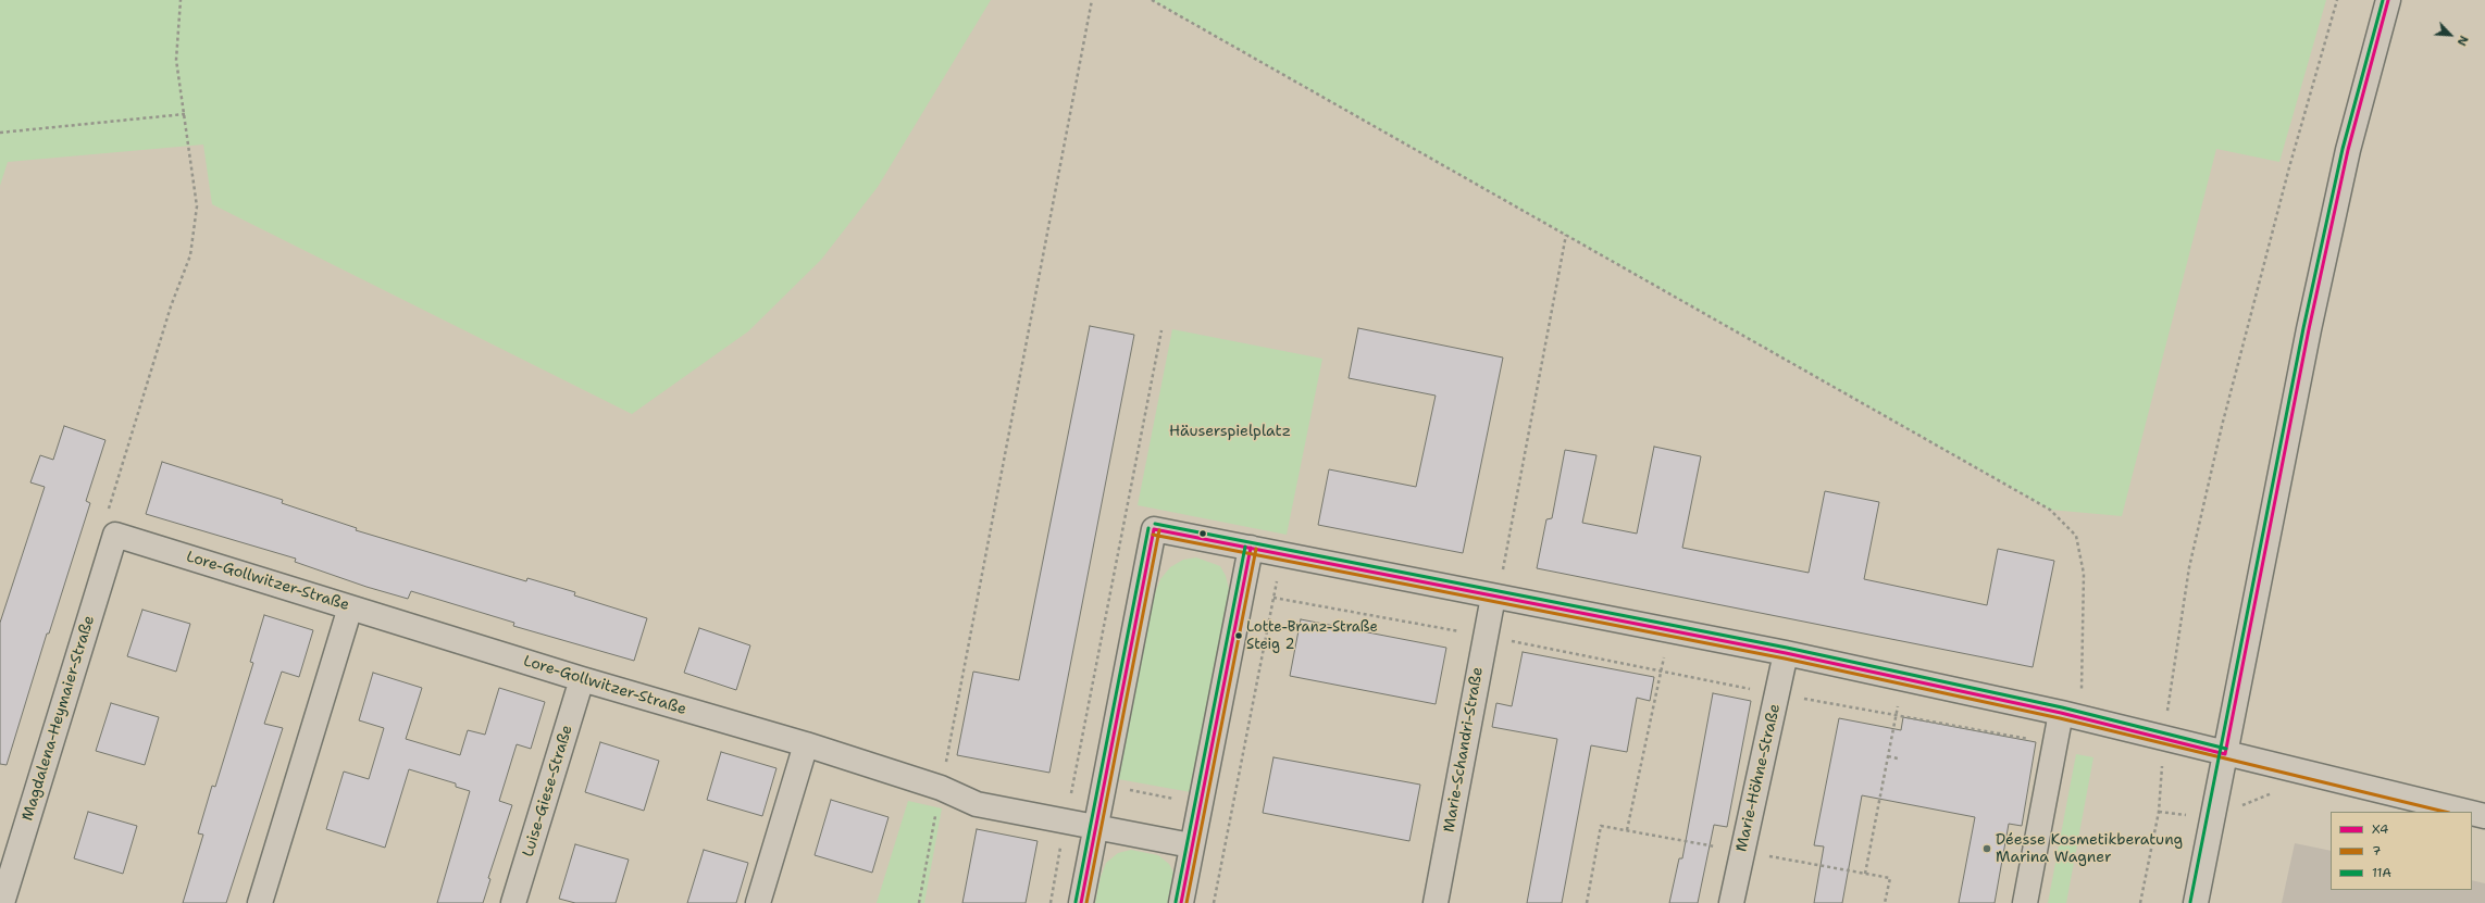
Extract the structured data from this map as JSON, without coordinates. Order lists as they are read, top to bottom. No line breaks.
{"streets":{"street":["Lore-Gollwitzer-Straße","Magdalena-Heymaier-Straße","Marie-Schandri-Straße","Marie-Höhne-Straße","Luise-Giese-Straße"]},"crossings":[["Lore-Gollwitzer-Straße","Magdalena-Heymaier-Straße"],["Lore-Gollwitzer-Straße","Luise-Giese-Straße"]],"parks":["Häuserspielplatz"],"places":["Lotte-Branz-Straße Steig 2","Déesse Kosmetikberatung Marina Wagner"],"lines":["transit line X4","transit line 11A","transit line 7"],"legend":["X4","7","11A"],"north":"bottom right"}
